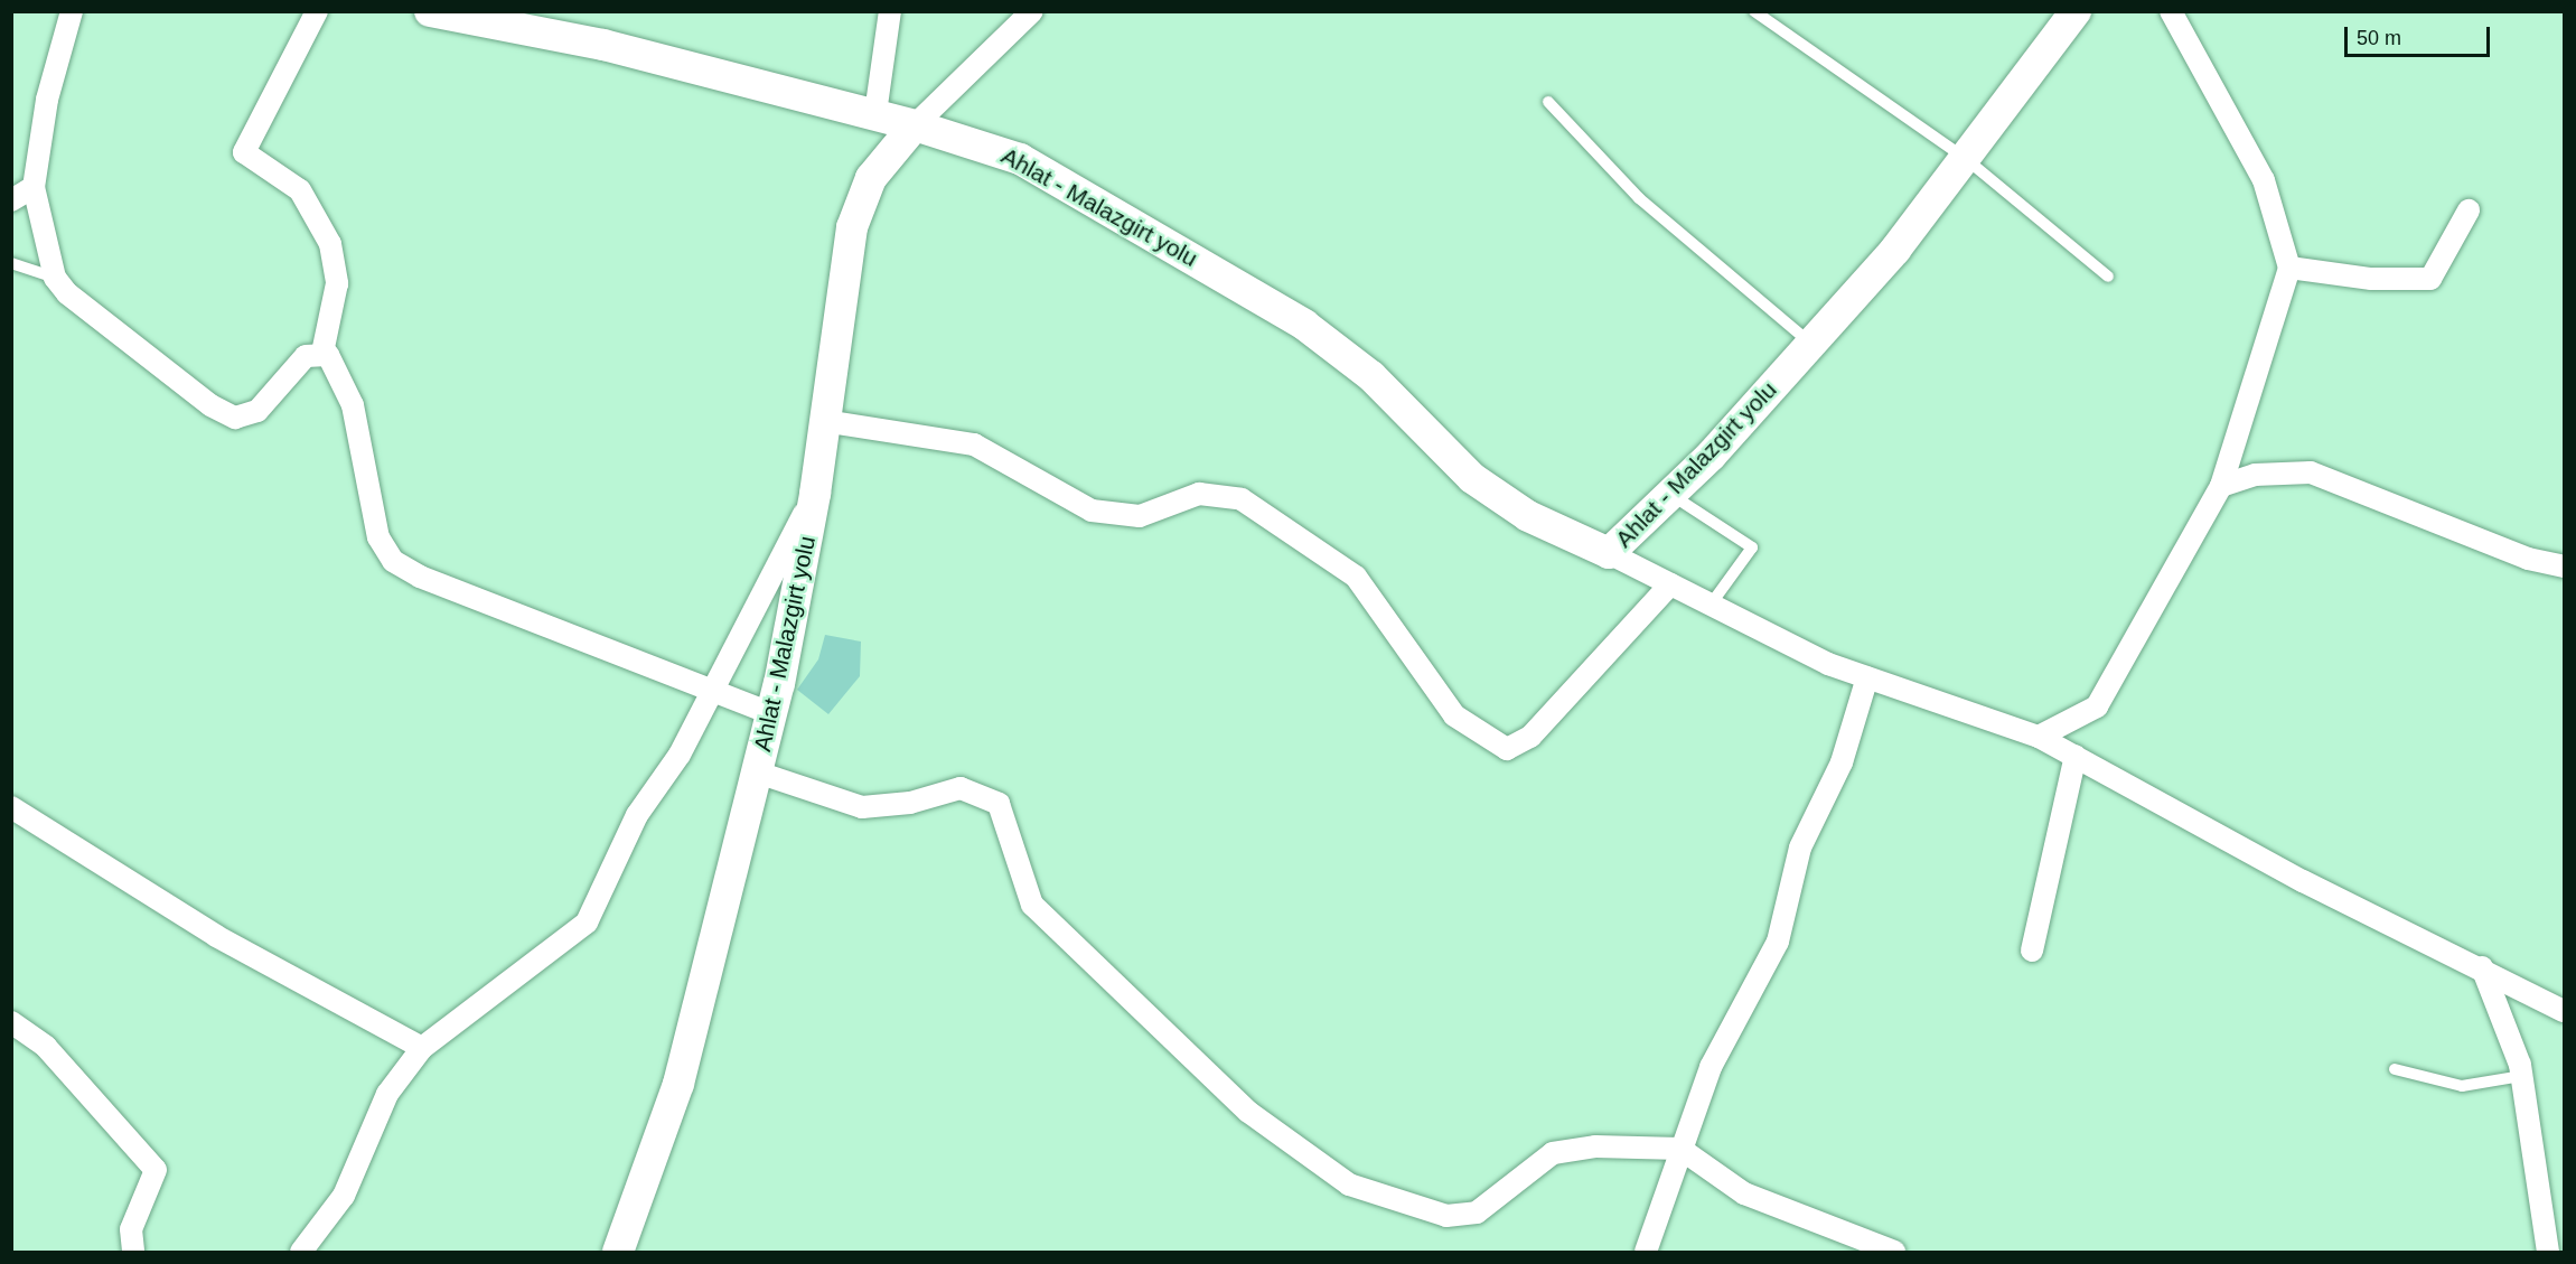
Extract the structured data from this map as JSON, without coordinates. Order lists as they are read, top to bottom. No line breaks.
{"streets":{"main road":["Ahlat - Malazgirt yolu"]},"scale_bar":"50 m"}
